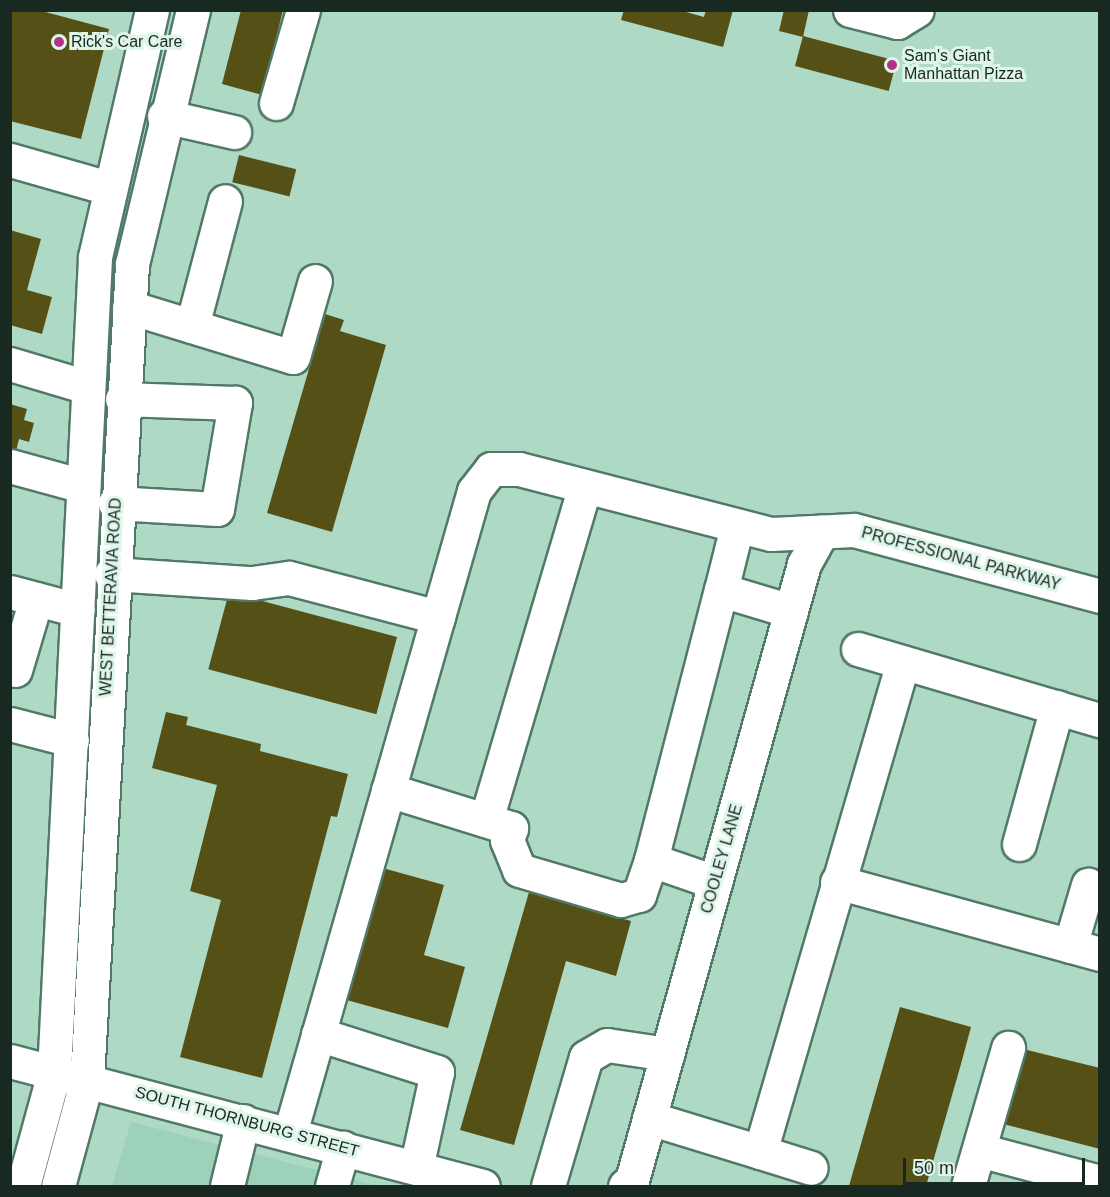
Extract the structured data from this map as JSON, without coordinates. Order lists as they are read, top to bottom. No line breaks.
{"streets":{"street":["PROFESSIONAL PARKWAY","WEST BETTERAVIA ROAD","COOLEY LANE","SOUTH THORNBURG STREET"]},"crossings":[["PROFESSIONAL PARKWAY","COOLEY LANE"],["PROFESSIONAL PARKWAY","SOUTH THORNBURG STREET"],["WEST BETTERAVIA ROAD","SOUTH THORNBURG STREET"]],"places":["Rick's Car Care","Sam's Giant Manhattan Pizza"],"scale_bar":"50 m"}
